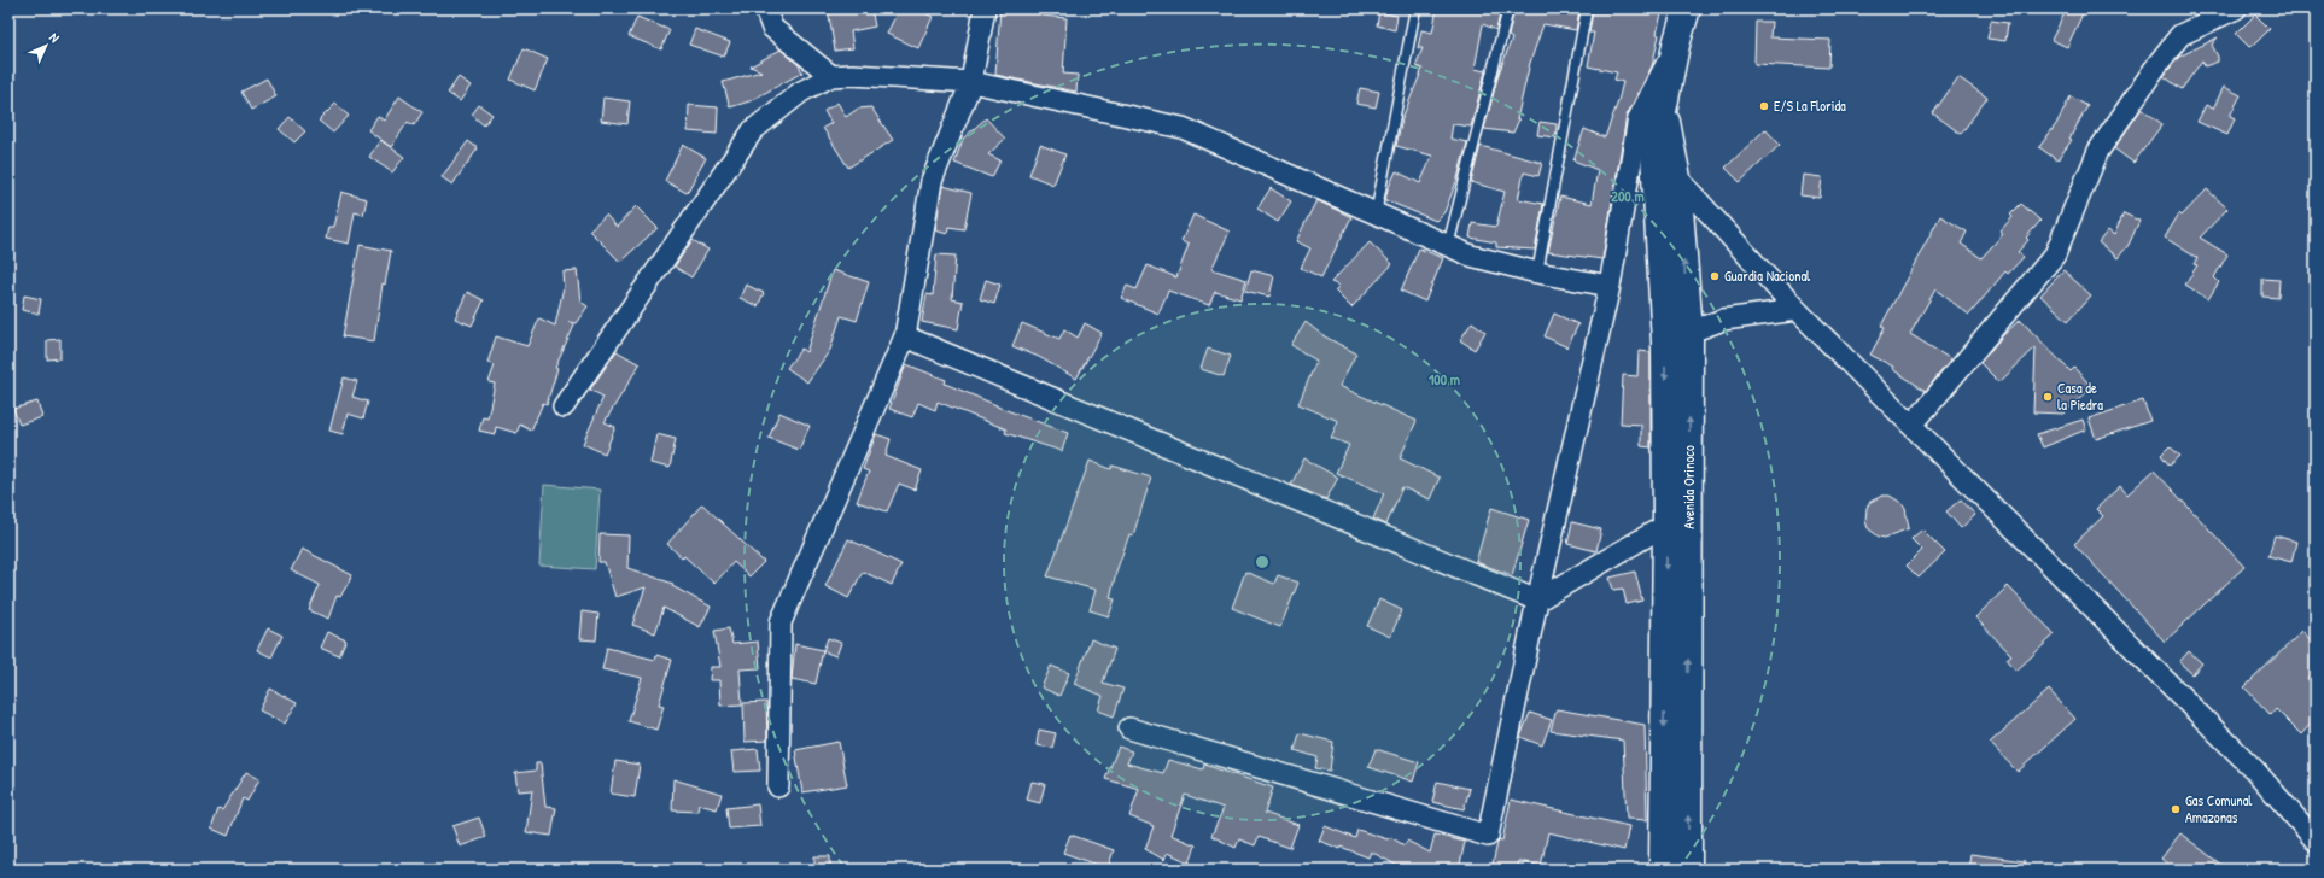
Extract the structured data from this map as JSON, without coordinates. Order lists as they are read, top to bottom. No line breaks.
{"streets":{"street":["Avenida Orinoco"]},"places":["E/S La Florida","Guardia Nacional","Casa de la Piedra","Gas Comunal Amazonas"],"north":"top right","rings":["200 m","100 m"]}
